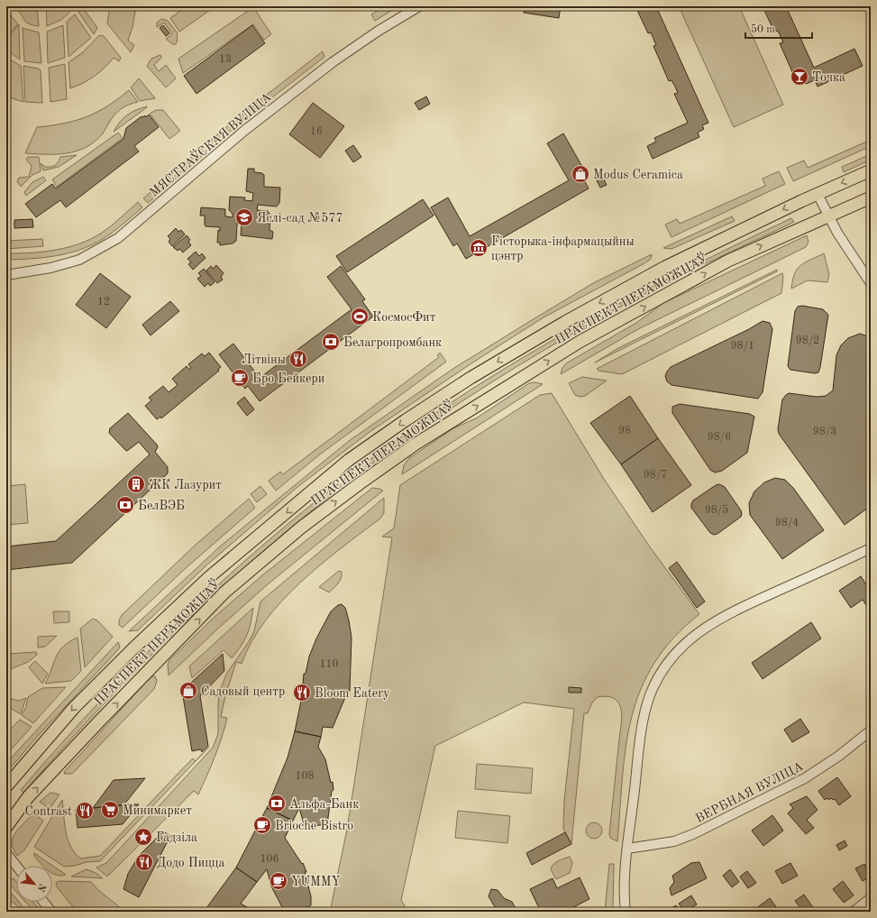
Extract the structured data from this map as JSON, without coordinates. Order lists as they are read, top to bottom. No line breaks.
{"streets":{"main road":["ПРАСПЕКТ ПЕРАМОЖЦАЎ"],"street":["МЯСТРАЎСКАЯ ВУЛІЦА","ВЕРБНАЯ ВУЛІЦА"]},"places":{"bar":["Точка"],"shop":["Modus Ceramica","Садовый центр"],"school or university":["Яслі-сад №577"],"museum":["Гісторыка-інфармацыйны цэнтр"],"sports":["КосмосФит"],"bank":["Белагропромбанк","БелВЭБ","Альфа-Банк"],"restaurant":["Літвіны","Bloom Eatery","Contrast","Додо Пицца"],"cafe":["Бро Бейкери","Brioche Bistro","YUMMY"],"building":["ЖК Лазурит"],"supermarket":["Минимаркет"],"place":["Гадзіла"]},"house_numbers":["13","16","12","98/2","98/1","98","98/3","98/6","98/7","98/5","98/4","110","108","106"],"scale_bar":"50 m","north":"bottom right"}
